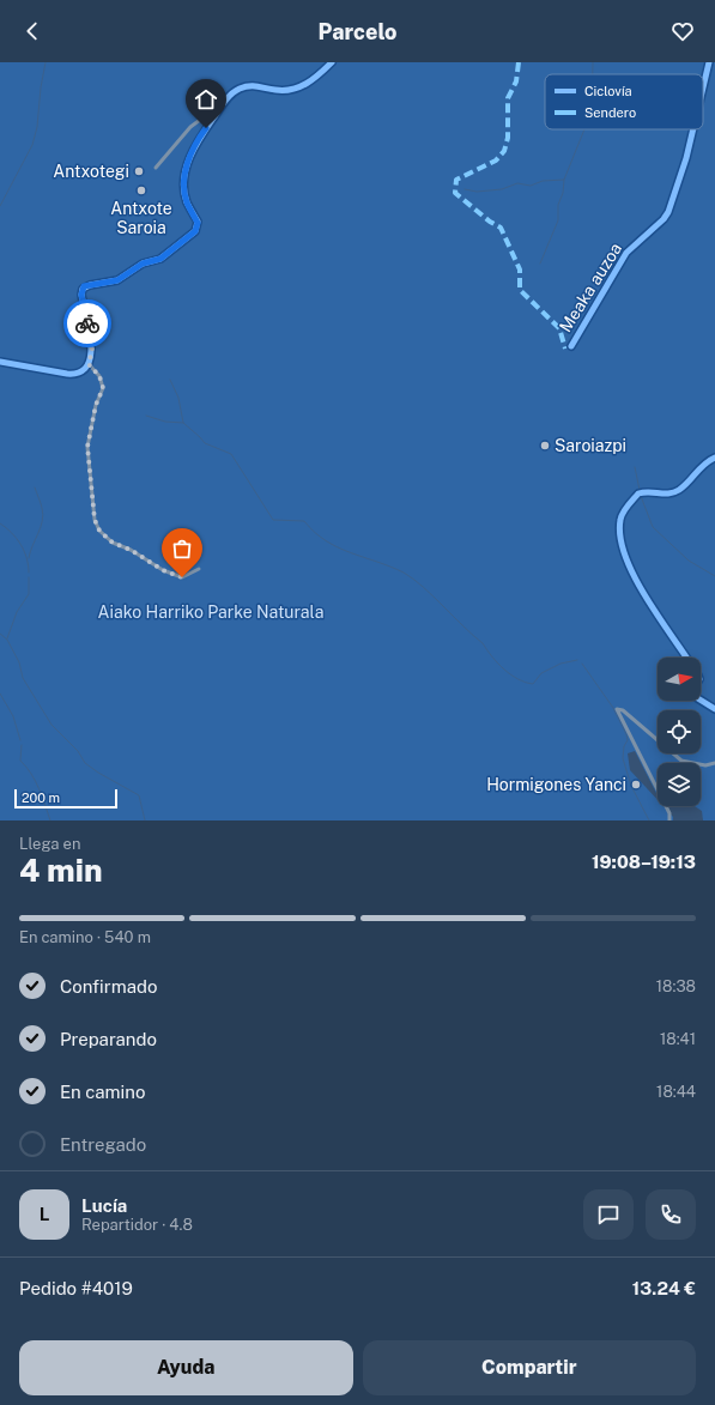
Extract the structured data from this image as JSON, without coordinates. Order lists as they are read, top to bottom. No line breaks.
{"streets":{"street":["Meaka auzoa"]},"parks":["Aiako Harriko Parke Naturala"],"places":["Antxotegi","Antxote Saroia","Saroiazpi","Hormigones Yanci"],"legend":["Ciclovía","Sendero"],"scale_bar":"200 m","north":"right","page":{"header":"Parcelo","scale":"200 m","heading":["4 min","Llega en","19:08–19:13"],"panel":["Lucía","Repartidor · 4.8","Pedido #4019","13.24 €"],"bar":"En camino · 540 m","list":[["Confirmado","18:38"],["Preparando","18:41"],["En camino","18:44"],"Entregado"],"round":"L","buttons":["Ayuda","Compartir"]}}
